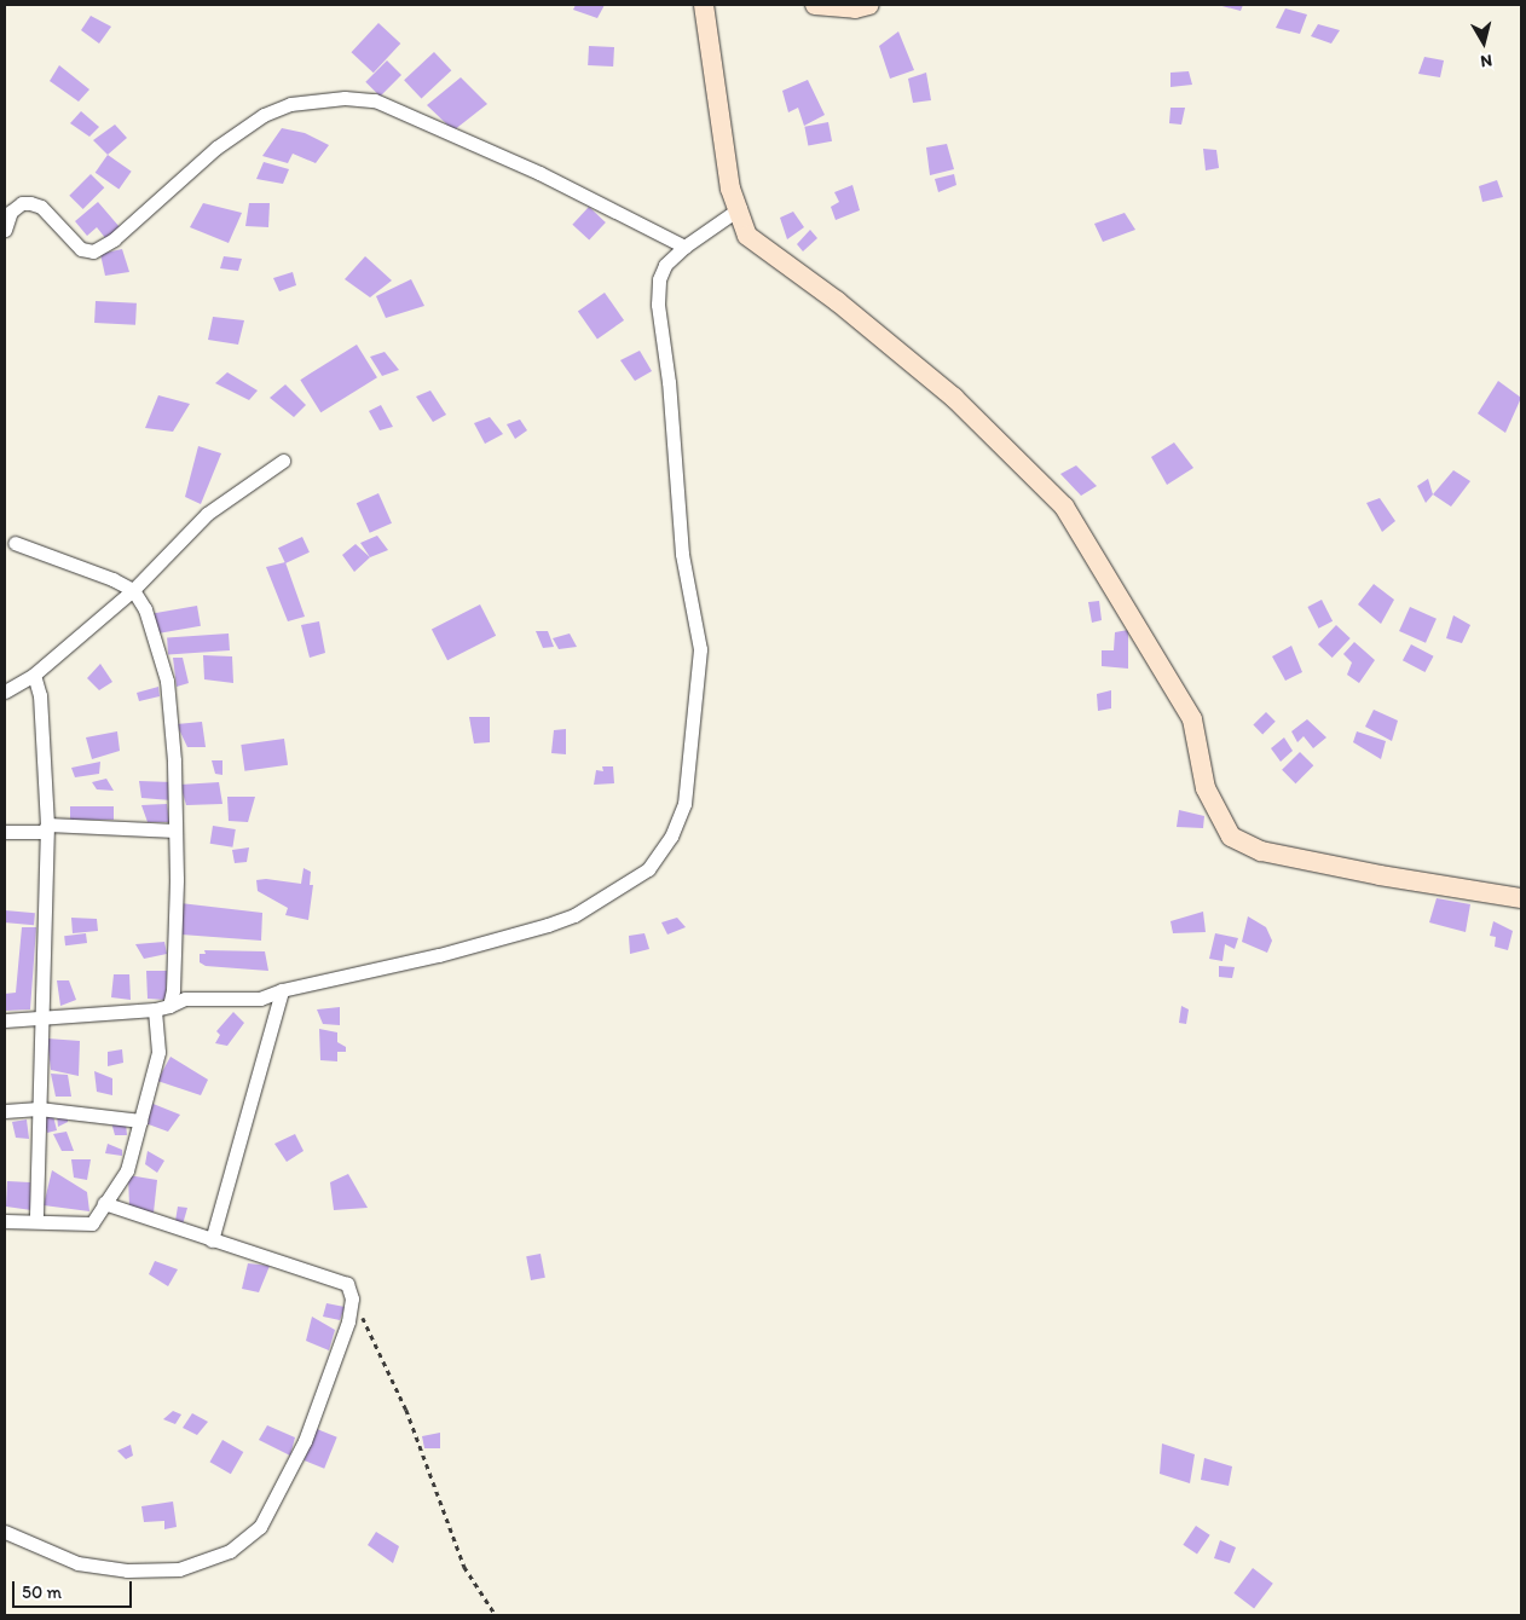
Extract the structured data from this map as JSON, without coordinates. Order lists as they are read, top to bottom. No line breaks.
{"scale_bar":"50 m","north":"bottom"}
